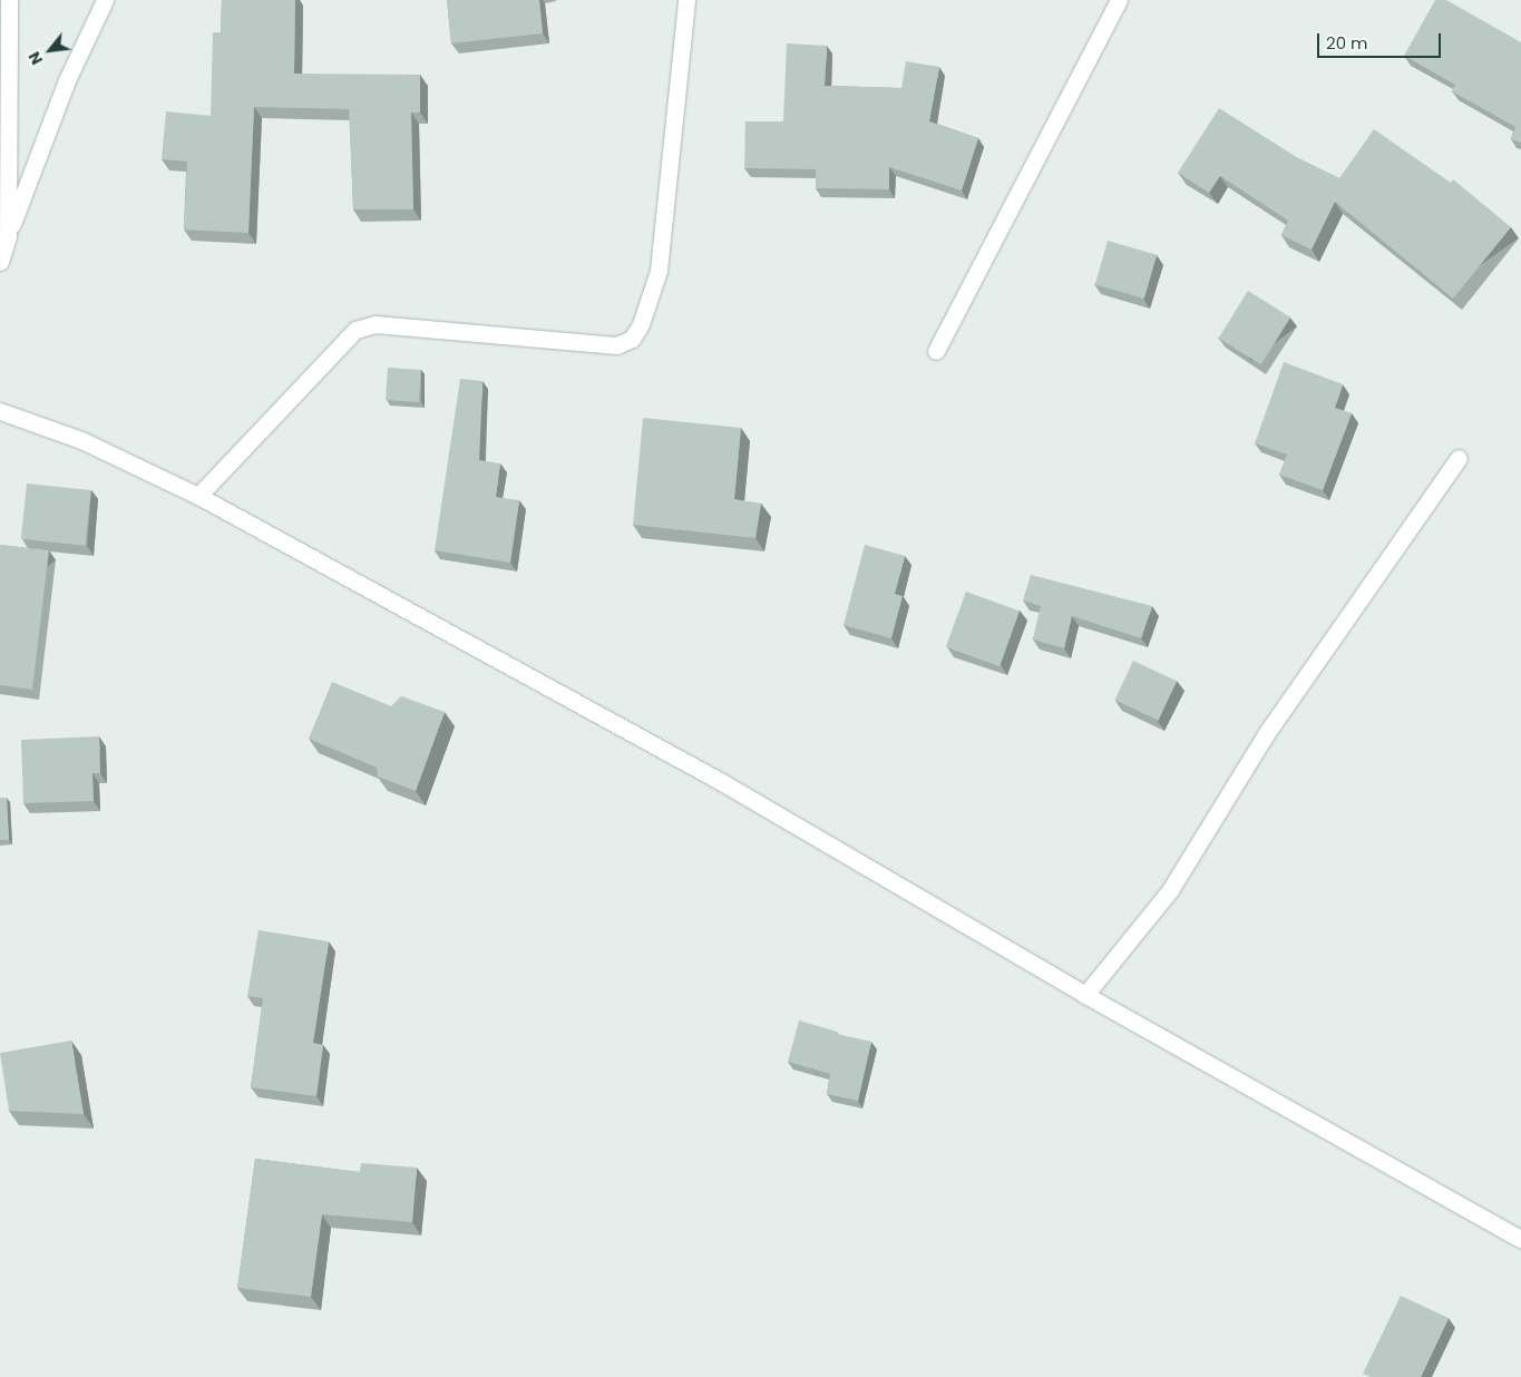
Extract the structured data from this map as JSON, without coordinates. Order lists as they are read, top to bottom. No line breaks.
{"scale_bar":"20 m","north":"bottom left"}
